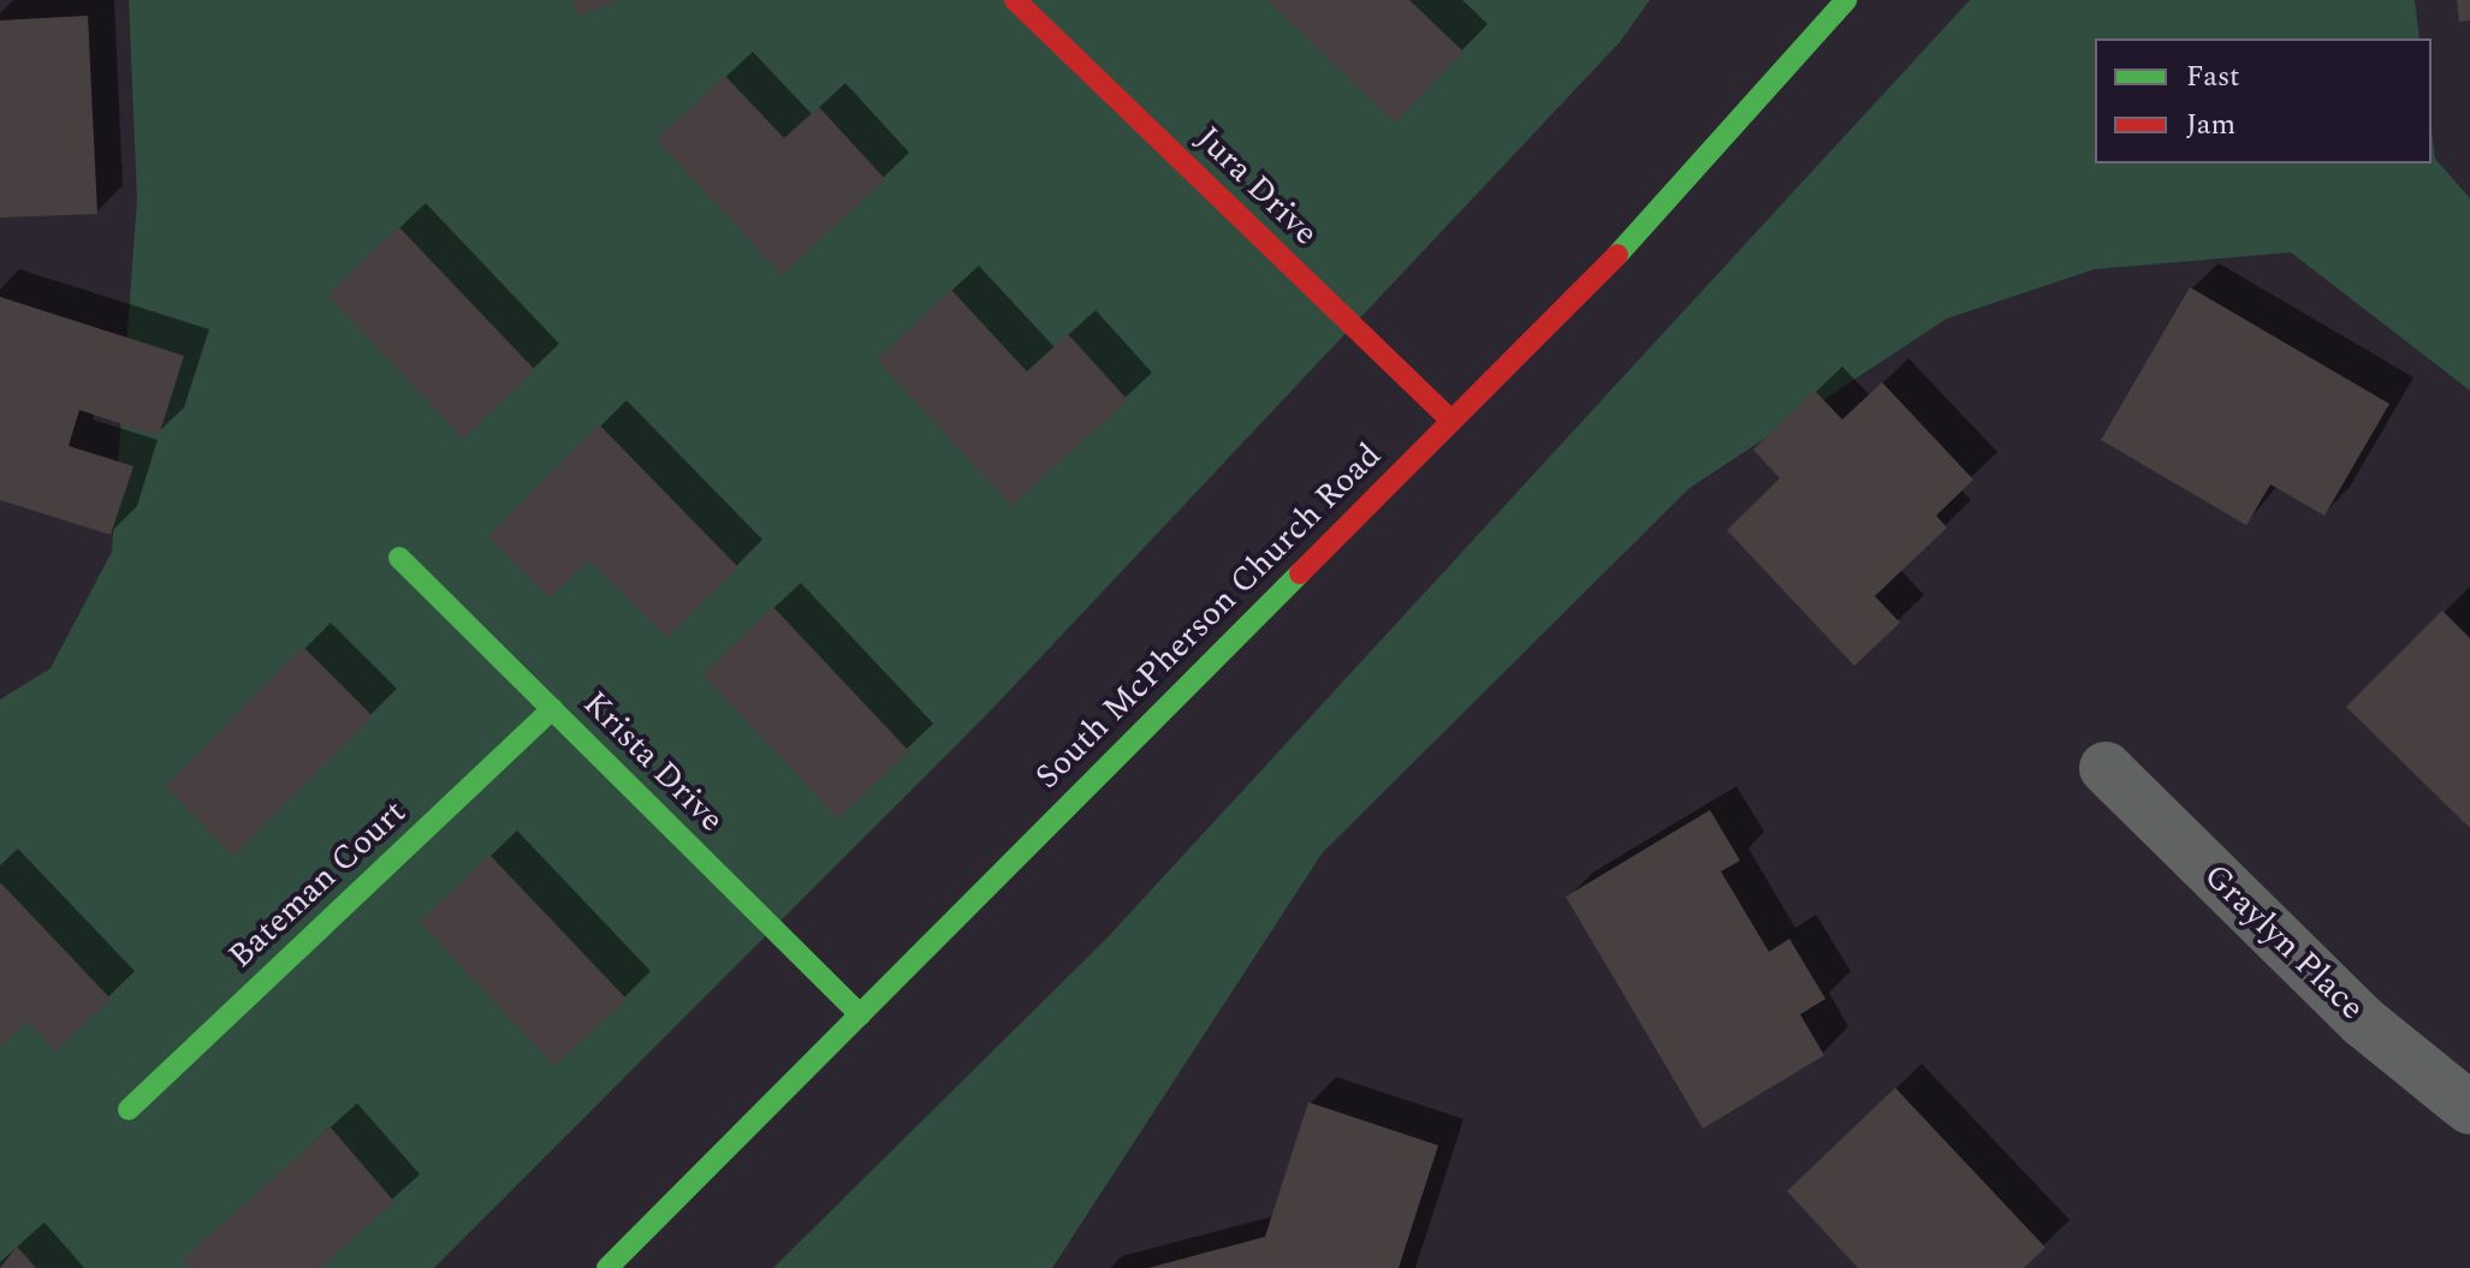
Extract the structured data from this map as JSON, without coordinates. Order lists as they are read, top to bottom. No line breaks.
{"streets":{"street":["Jura Drive","South McPherson Church Road","Krista Drive","Bateman Court","Graylyn Place"]},"crossings":[["Jura Drive","South McPherson Church Road"],["South McPherson Church Road","Krista Drive"],["Krista Drive","Bateman Court"]],"legend":["Fast","Jam"]}
